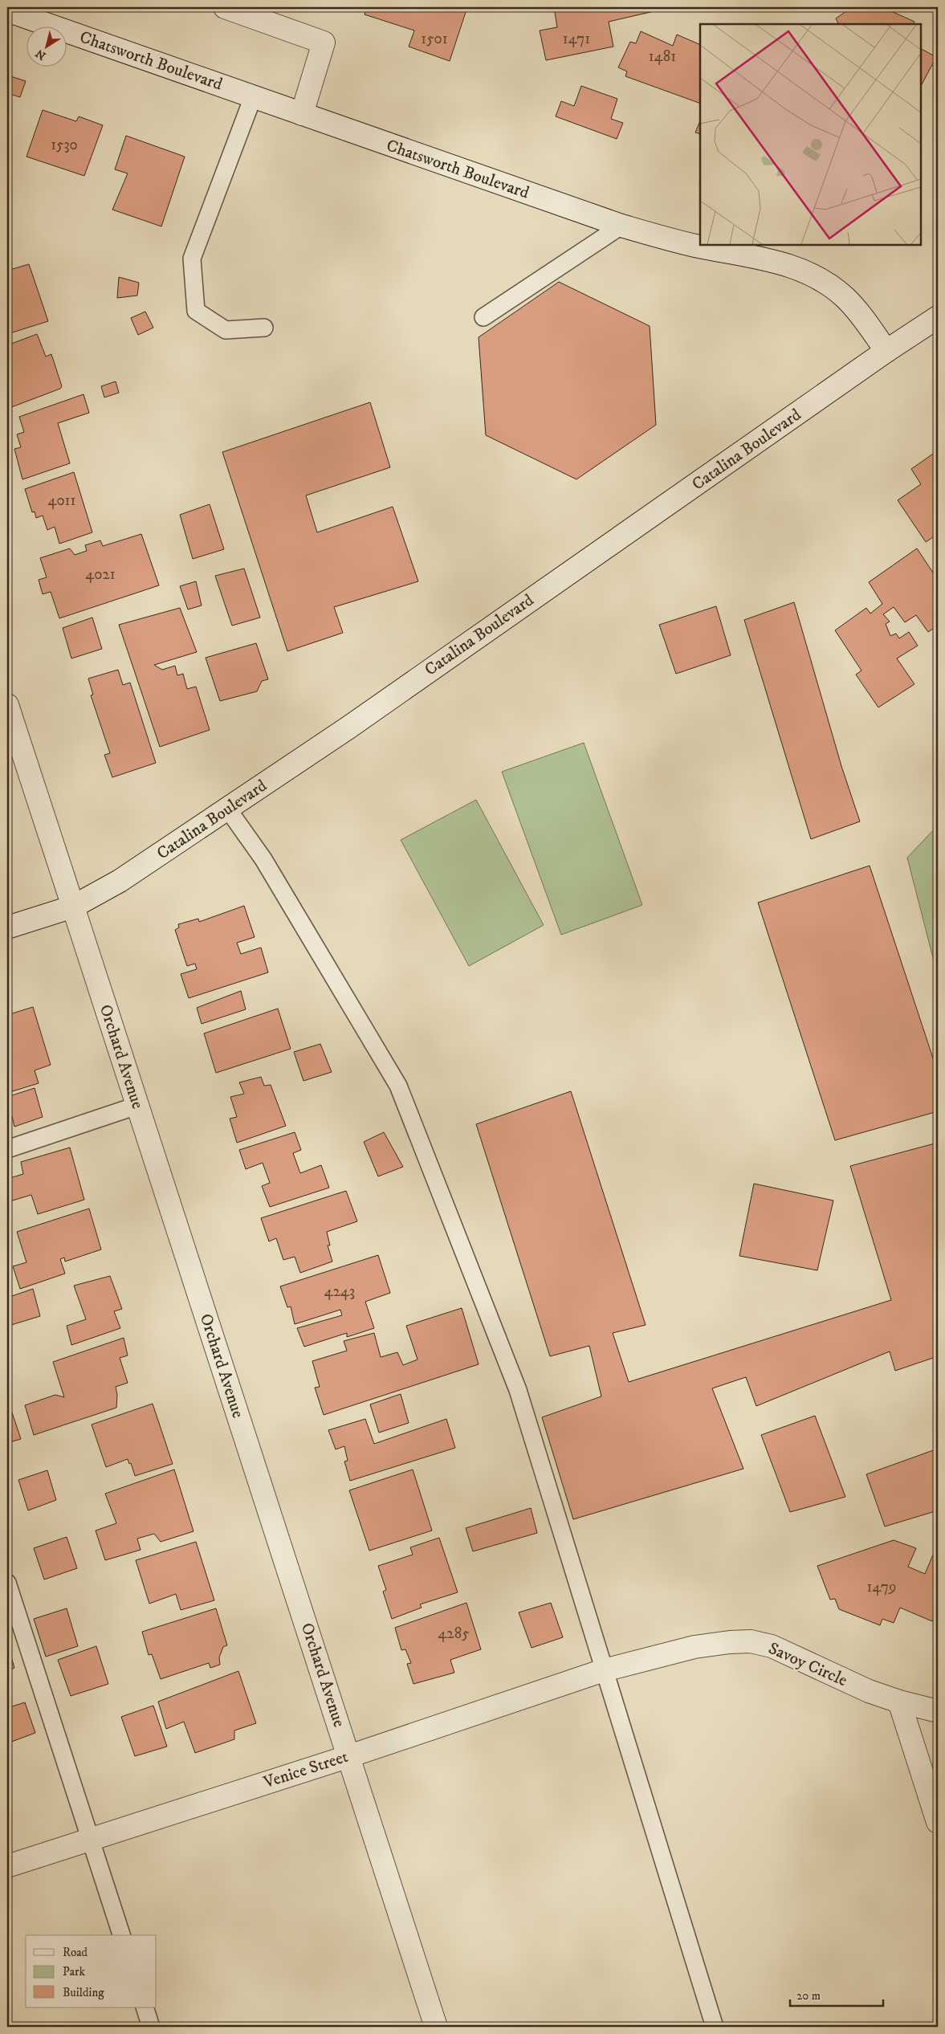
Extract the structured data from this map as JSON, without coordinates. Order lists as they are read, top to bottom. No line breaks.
{"streets":{"street":["Chatsworth Boulevard","Catalina Boulevard","Orchard Avenue","Savoy Circle","Venice Street"]},"crossings":[["Chatsworth Boulevard","Catalina Boulevard"],["Catalina Boulevard","Orchard Avenue"],["Orchard Avenue","Venice Street"],["Savoy Circle","Venice Street"]],"house_numbers":["1501","1471","1481","1530","4011","4021","4243","1479","4285"],"legend":["Road","Park","Building"],"scale_bar":"20 m","north":"bottom left"}
